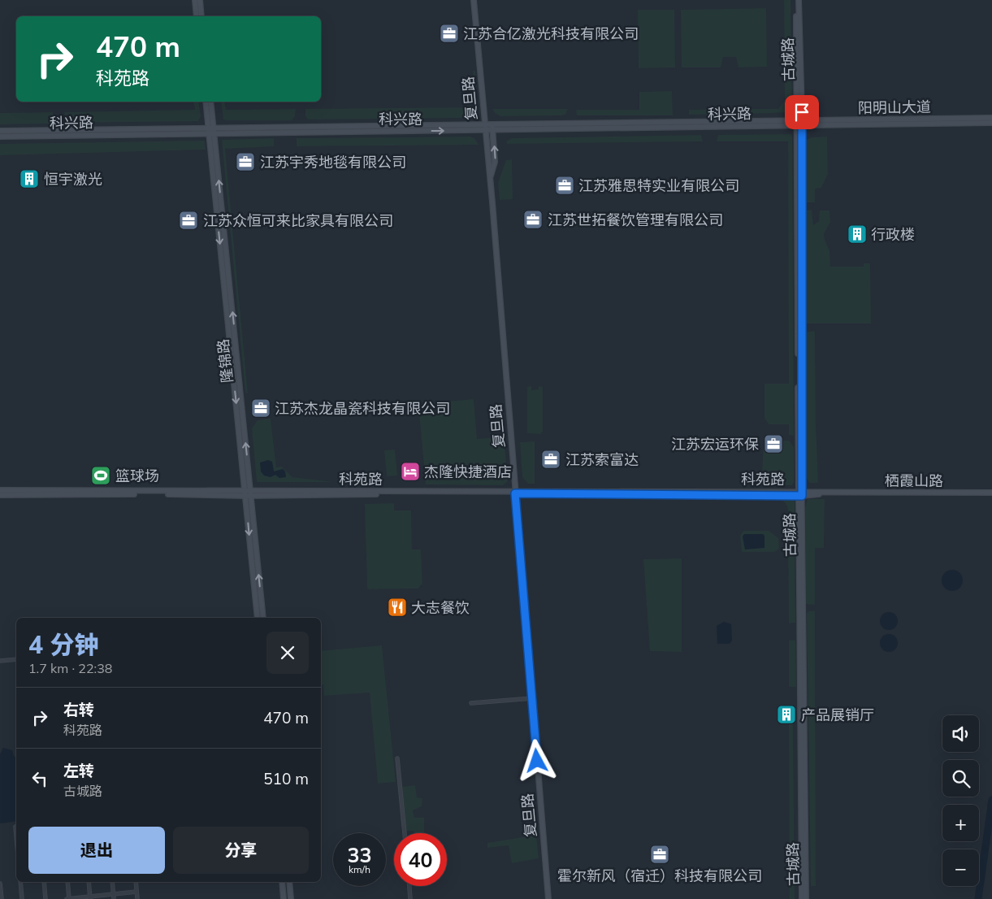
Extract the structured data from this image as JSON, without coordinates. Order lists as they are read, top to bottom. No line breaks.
{"streets":{"main road":["古城路","复旦路","阳明山大道","科兴路","隆锦路","科苑路","栖霞山路"]},"crossings":[["古城路","阳明山大道"],["古城路","科兴路"],["古城路","科苑路"],["复旦路","科兴路"],["复旦路","科苑路"],["阳明山大道","科兴路"],["科兴路","隆锦路"],["隆锦路","科苑路"],["科苑路","栖霞山路"]],"places":{"office":["江苏合亿激光科技有限公司","江苏宇秀地毯有限公司","江苏雅思特实业有限公司","江苏世拓餐饮管理有限公司","江苏众恒可来比家具有限公司","江苏杰龙晶瓷科技有限公司","江苏宏运环保","江苏索富达","霍尔新风（宿迁）科技有限公司"],"building":["恒宇激光","行政楼","产品展销厅"],"hotel":["杰隆快捷酒店"],"sports":["篮球场"],"restaurant":["大志餐饮"]},"page":{"turn":["470 m","科苑路"],"heading":["4 分钟","1.7 km · 22:38"],"list":[{"name":"右转","note":"科苑路","value":"470 m"},{"name":"左转","note":"古城路","value":"510 m"}],"map_buttons":["+","−"],"buttons":["退出","分享"],"speed":"33 km/h","limit":"40"}}
